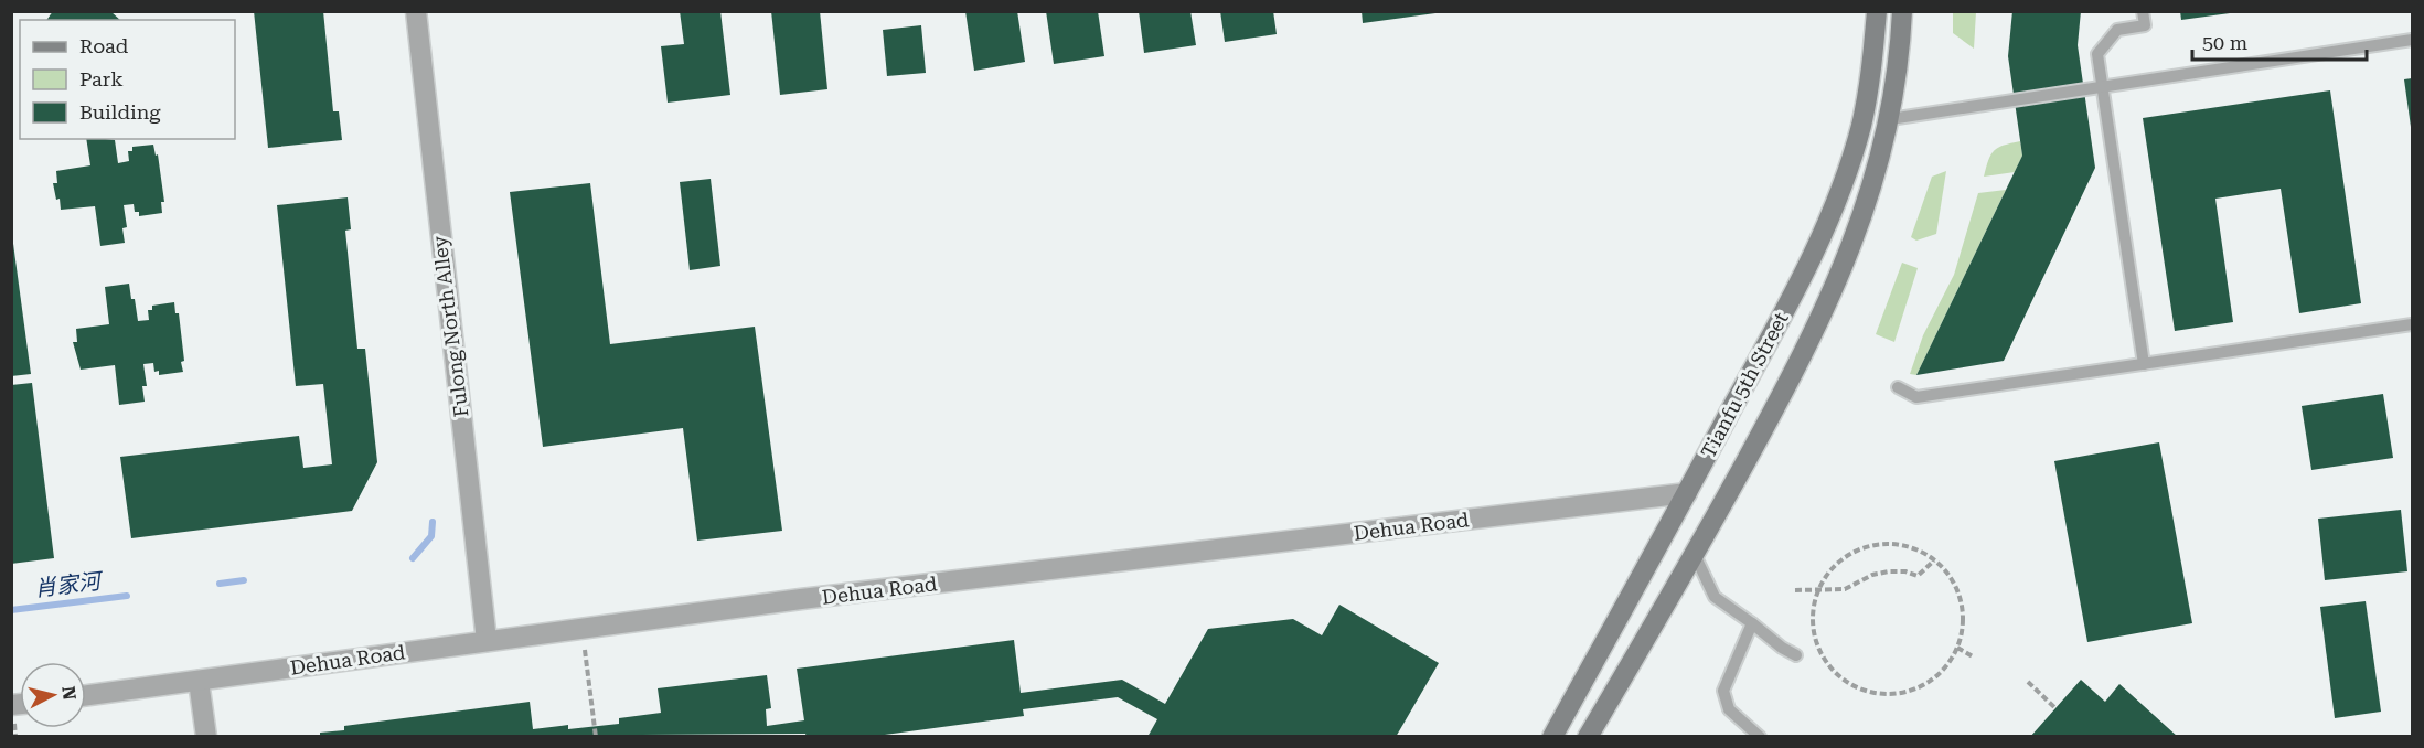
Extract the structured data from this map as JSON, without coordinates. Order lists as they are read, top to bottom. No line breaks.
{"streets":{"street":["Fulong North Alley","Tianfu 5th Street","Dehua Road"]},"crossings":[["Fulong North Alley","Dehua Road"],["Tianfu 5th Street","Dehua Road"]],"water":["肖家河"],"legend":["Road","Park","Building"],"scale_bar":"50 m","north":"right"}
